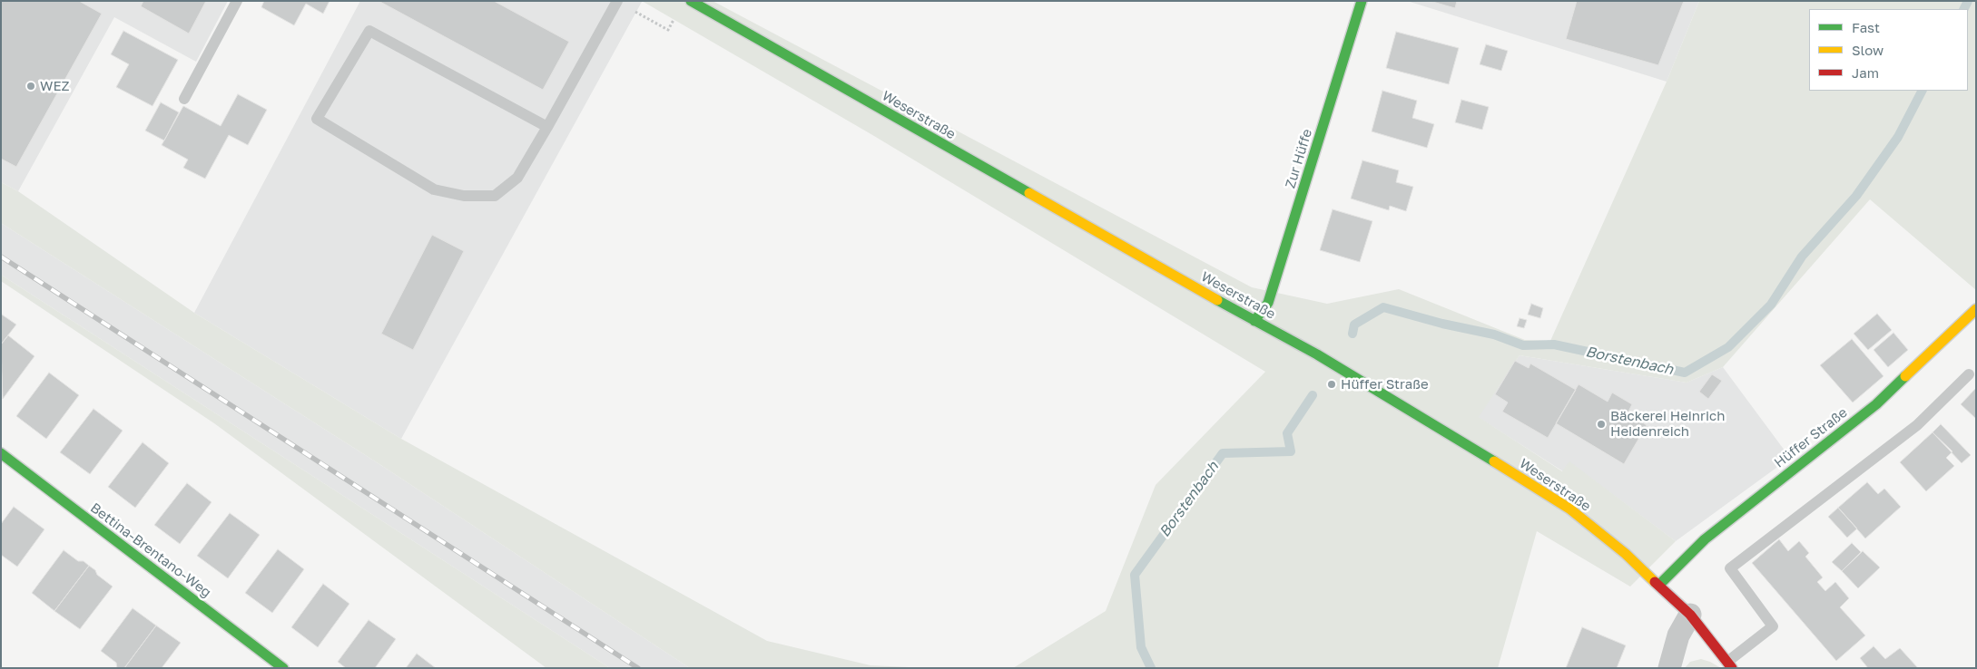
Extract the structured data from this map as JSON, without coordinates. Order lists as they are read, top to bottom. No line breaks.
{"streets":{"street":["Weserstraße","Zur Hüffe","Hüffer Straße","Bettina-Brentano-Weg"]},"crossings":[["Weserstraße","Zur Hüffe"],["Weserstraße","Hüffer Straße"]],"water":["Borstenbach"],"places":["WEZ","Hüffer Straße","Bäckerei Heinrich Heidenreich"],"legend":["Fast","Slow","Jam"]}
